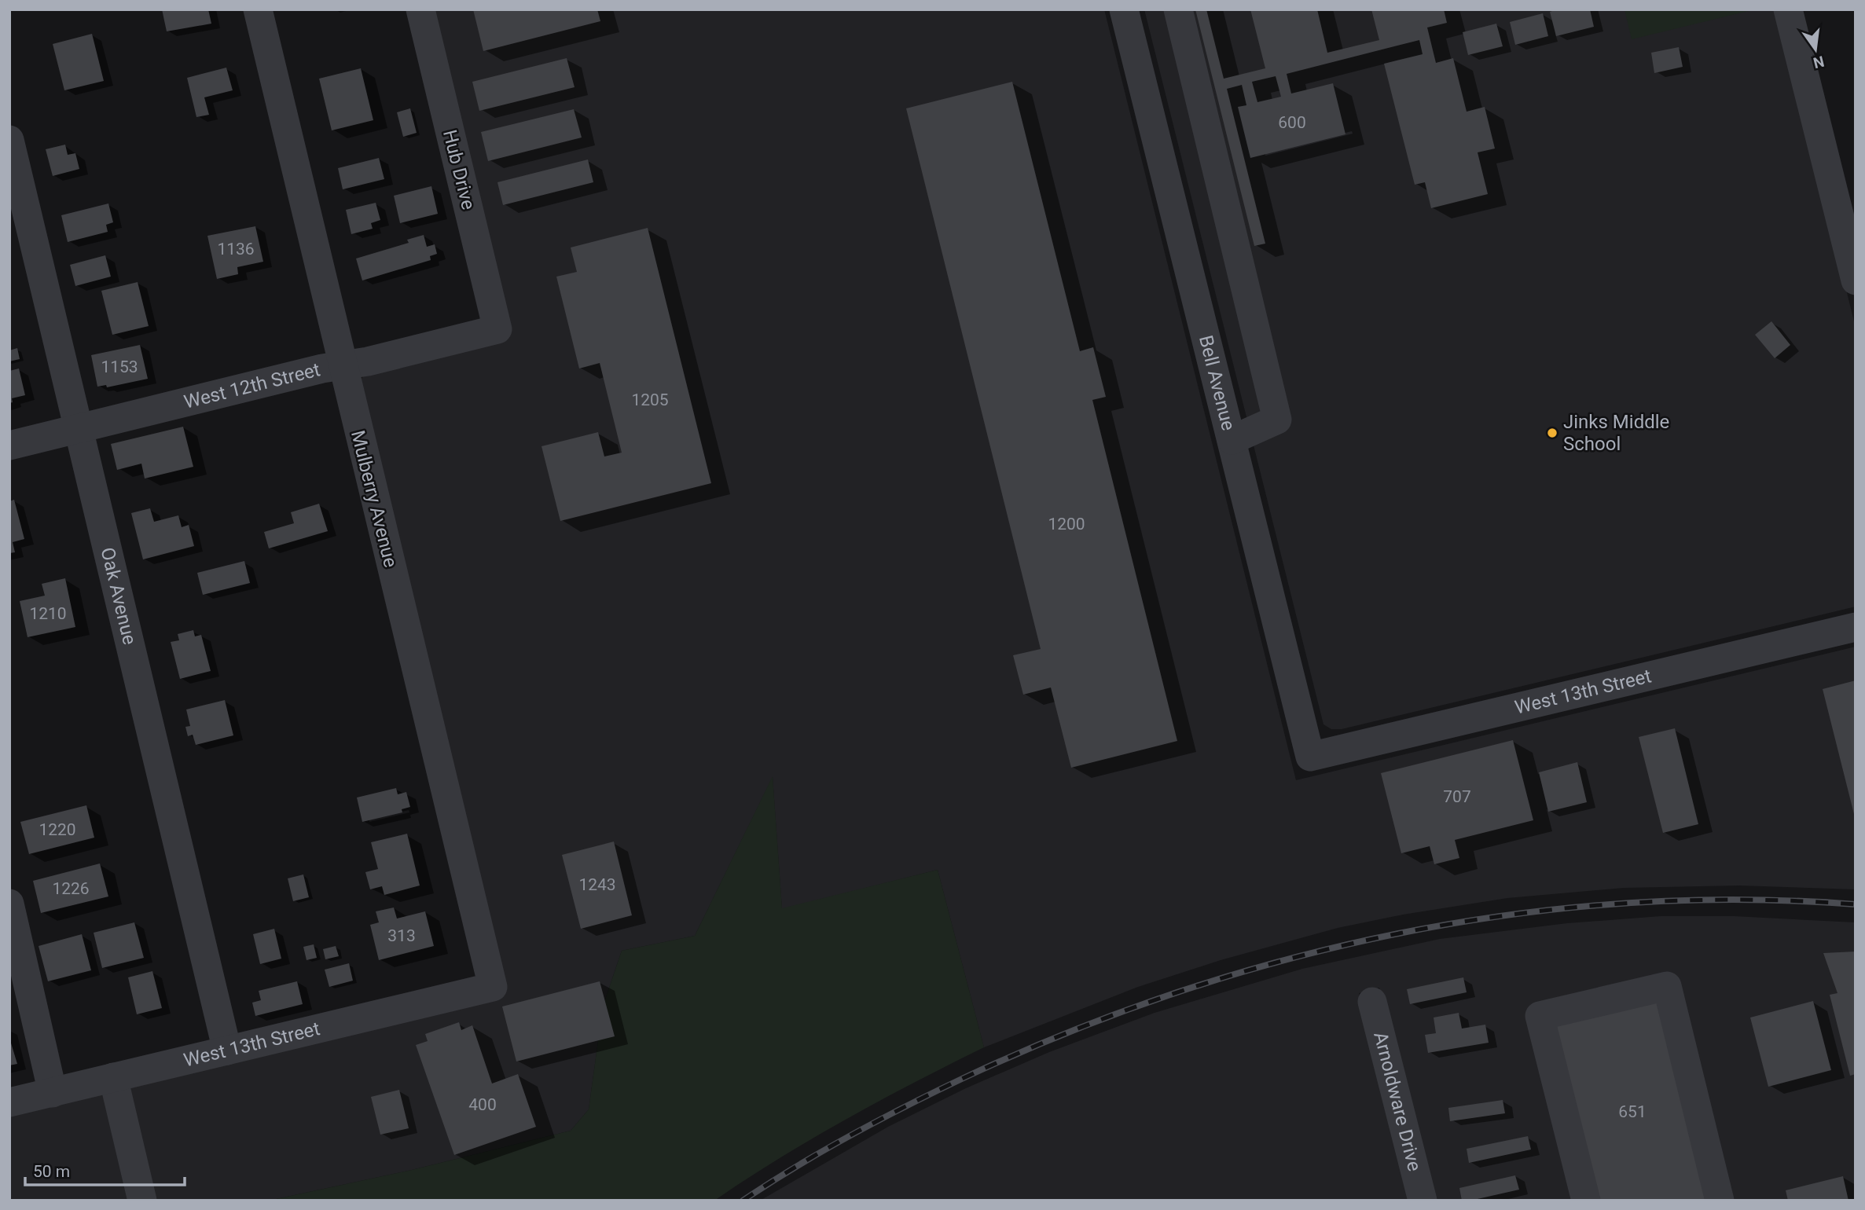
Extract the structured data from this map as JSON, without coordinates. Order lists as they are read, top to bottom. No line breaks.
{"streets":{"street":["Hub Drive","Bell Avenue","West 12th Street","Mulberry Avenue","Oak Avenue","West 13th Street","Arnoldware Drive"]},"crossings":[["Hub Drive","West 12th Street"],["Bell Avenue","West 13th Street"],["West 12th Street","Mulberry Avenue"],["West 12th Street","Oak Avenue"],["Mulberry Avenue","West 13th Street"],["Oak Avenue","West 13th Street"]],"places":["Jinks Middle School"],"house_numbers":["600","1136","1153","1205","1200","1210","707","1220","1243","1226","313","400","651"],"scale_bar":"50 m","north":"bottom"}
